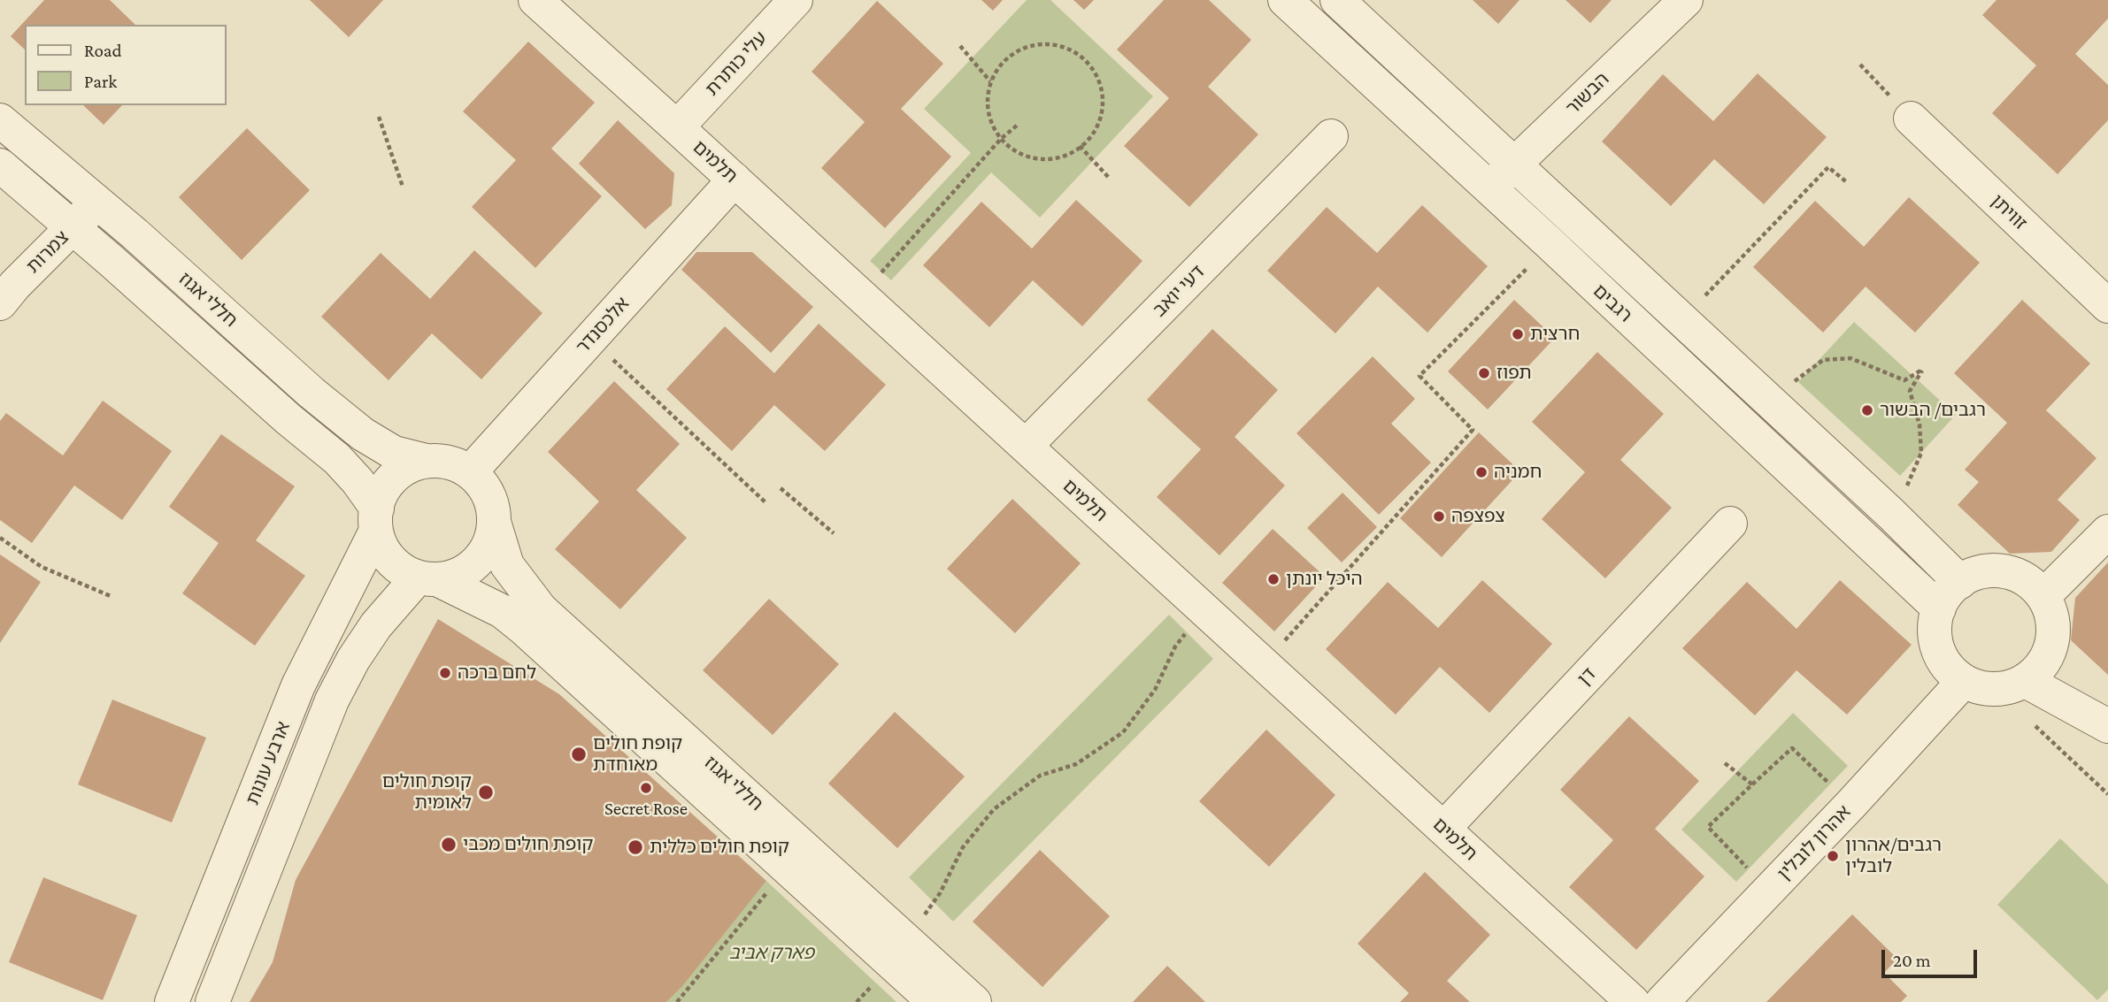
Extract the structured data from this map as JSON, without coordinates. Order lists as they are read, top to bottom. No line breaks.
{"streets":{"street":["עלי כותרת","הבשור","תלמים","זוויתן","צמרות","דעי יואב","חללי אגוז","רגבים","אלכסנדר","דן","ארבע עונות","אהרון לובלין"]},"crossings":[["עלי כותרת","תלמים"],["הבשור","רגבים"],["תלמים","דעי יואב"],["תלמים","אלכסנדר"],["תלמים","דן"],["צמרות","חללי אגוז"],["חללי אגוז","אלכסנדר"],["חללי אגוז","ארבע עונות"],["רגבים","אהרון לובלין"],["אלכסנדר","ארבע עונות"]],"parks":["פארק אביב"],"places":["חרצית","תפוז","רגבים/ הבשור","חמניה","צפצפה","היכל יונתן","לחם ברכה","קופת חולים מאוחדת","Secret Rose","קופת חולים לאומית","קופת חולים מכבי","קופת חולים כללית","רגבים/אהרון לובלין"],"legend":["Road","Park"],"scale_bar":"20 m"}
